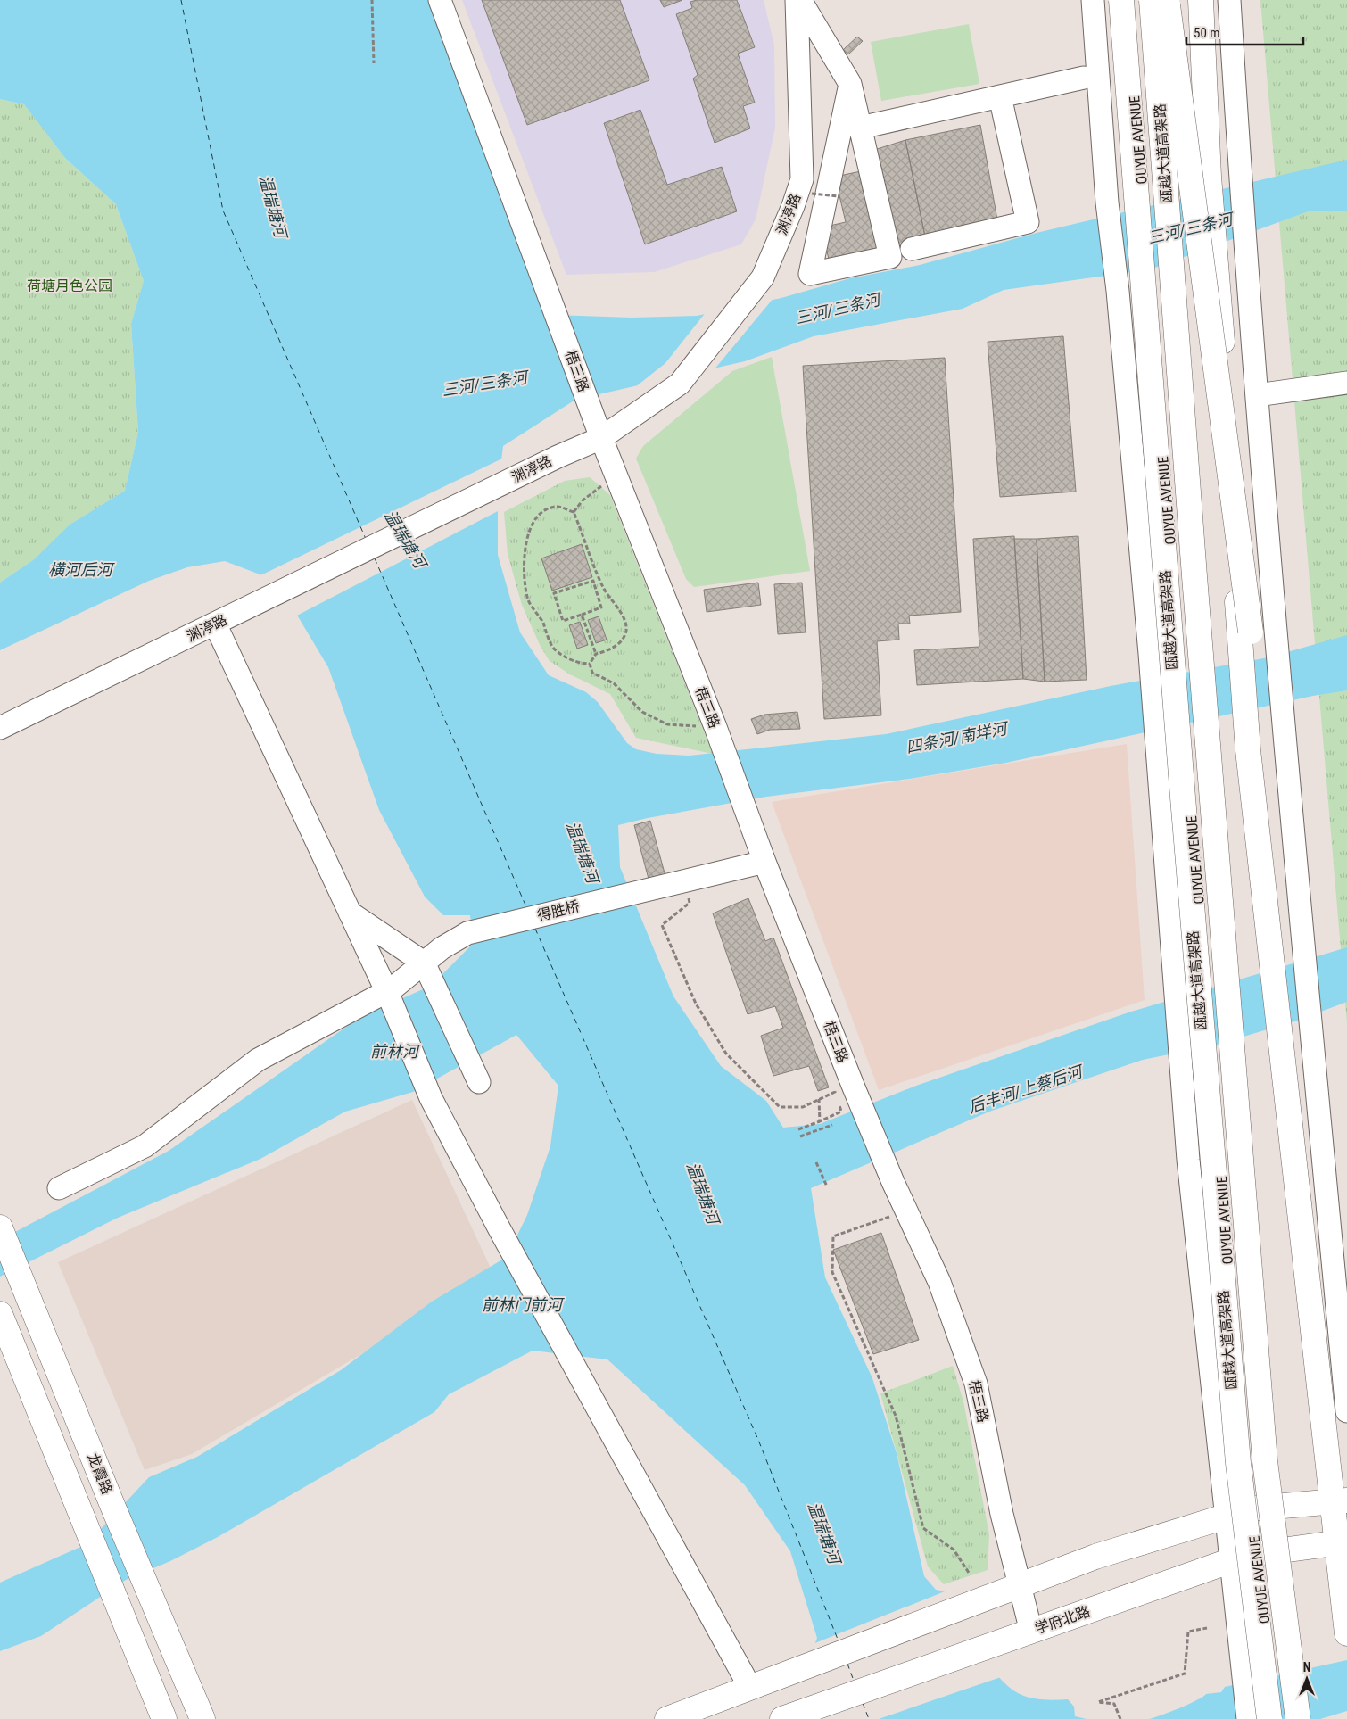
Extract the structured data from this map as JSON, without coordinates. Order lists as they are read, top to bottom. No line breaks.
{"streets":{"main road":["OUYUE AVENUE","瓯越大道高架路","龙霞路","学府北路"],"street":["渊渟路","梧三路","得胜桥"]},"crossings":[["OUYUE AVENUE","学府北路"],["渊渟路","梧三路"],["梧三路","得胜桥"],["梧三路","学府北路"]],"water":["温瑞塘河","三河/三条河","横河后河","四条河/南垟河","前林河","后丰河/上蔡后河","前林门前河"],"parks":["荷塘月色公园"],"scale_bar":"50 m","north":"top"}
